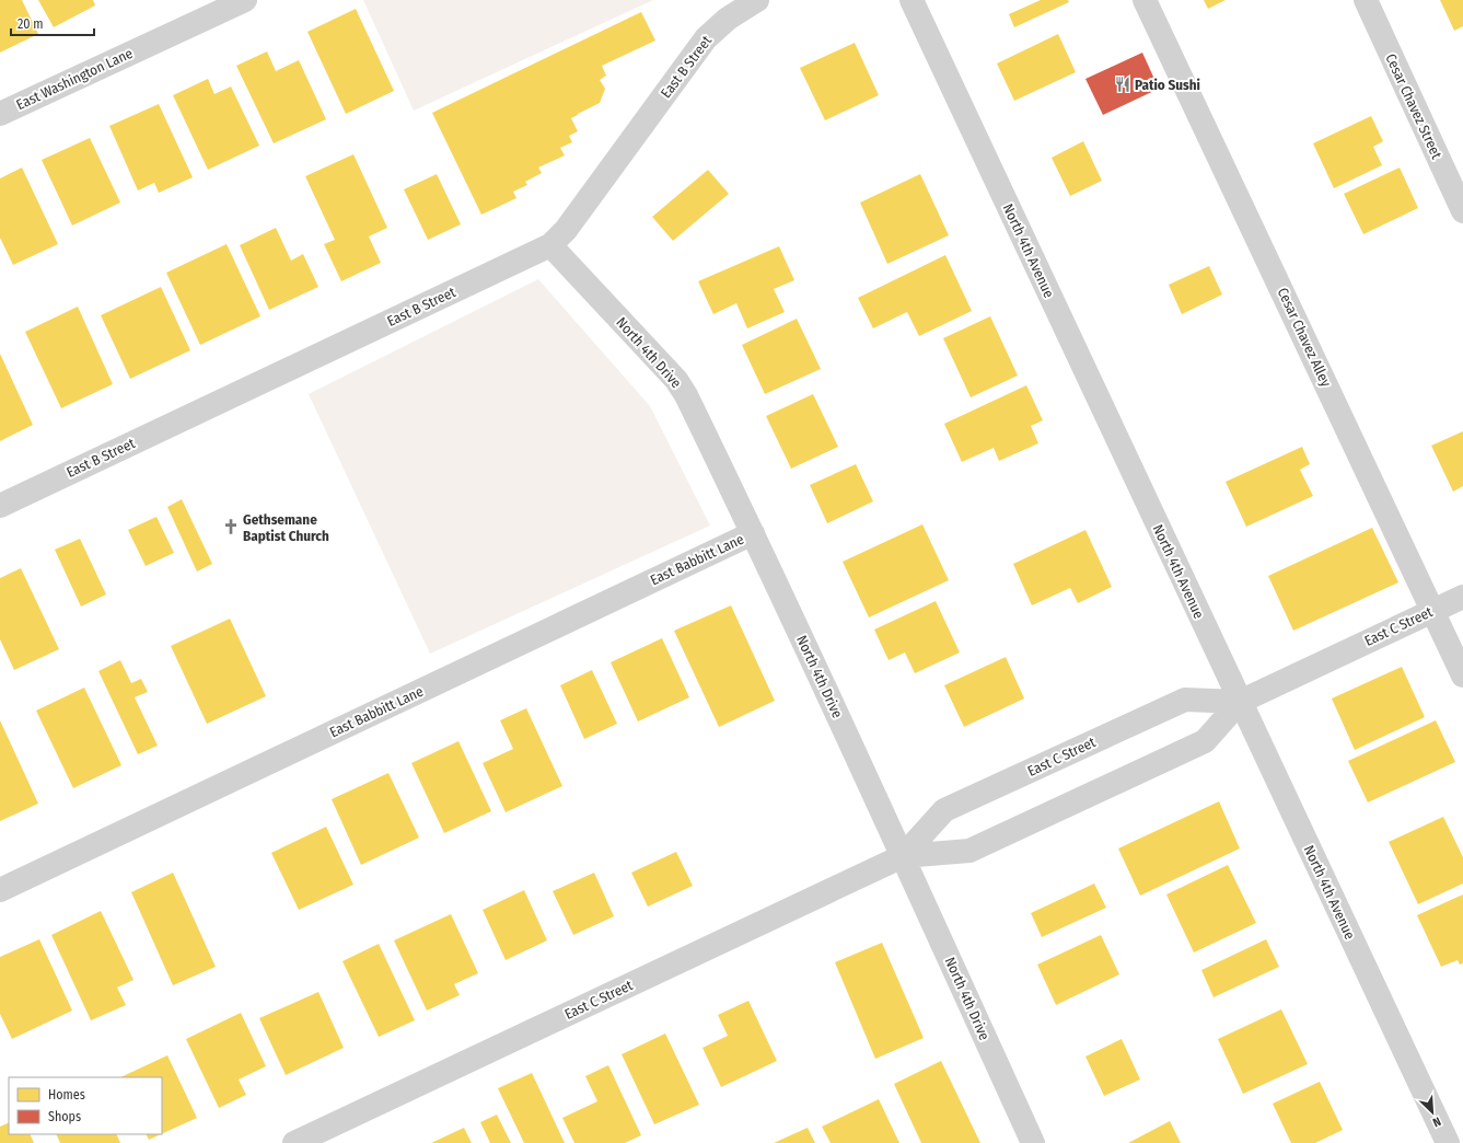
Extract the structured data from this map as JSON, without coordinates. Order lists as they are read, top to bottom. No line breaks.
{"streets":{"street":["East B Street","East Washington Lane","Cesar Chavez Street","North 4th Avenue","Cesar Chavez Alley","North 4th Drive","East Babbitt Lane","East C Street"]},"crossings":[["East B Street","North 4th Drive"],["North 4th Avenue","East C Street"],["Cesar Chavez Alley","East C Street"],["North 4th Drive","East Babbitt Lane"],["North 4th Drive","East C Street"]],"places":{"restaurant":["Patio Sushi"],"church":["Gethsemane Baptist Church"]},"legend":["Homes","Shops"],"scale_bar":"20 m","north":"bottom right"}
